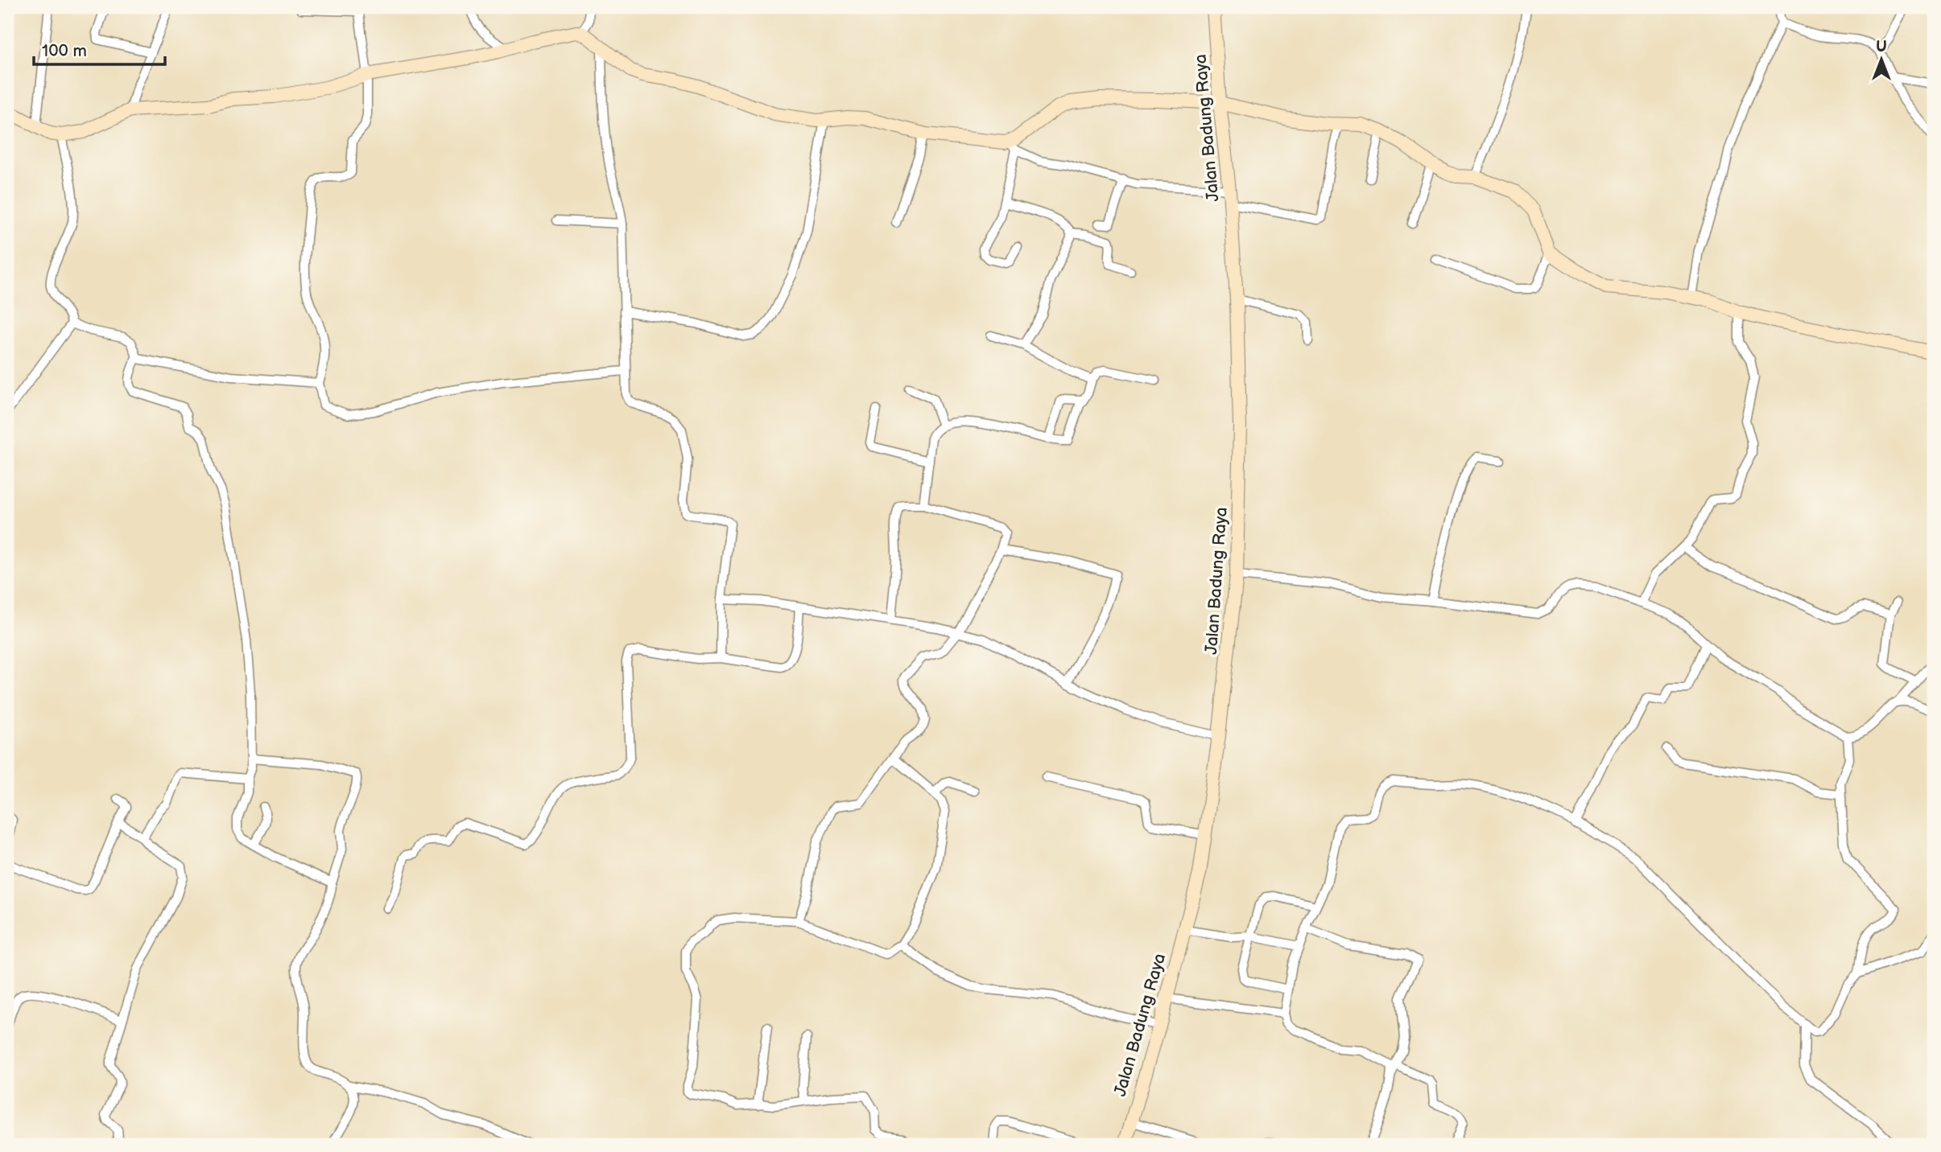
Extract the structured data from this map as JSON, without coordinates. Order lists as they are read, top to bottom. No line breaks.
{"streets":{"street":["Jalan Badung Raya"]},"scale_bar":"100 m","north":"top"}
